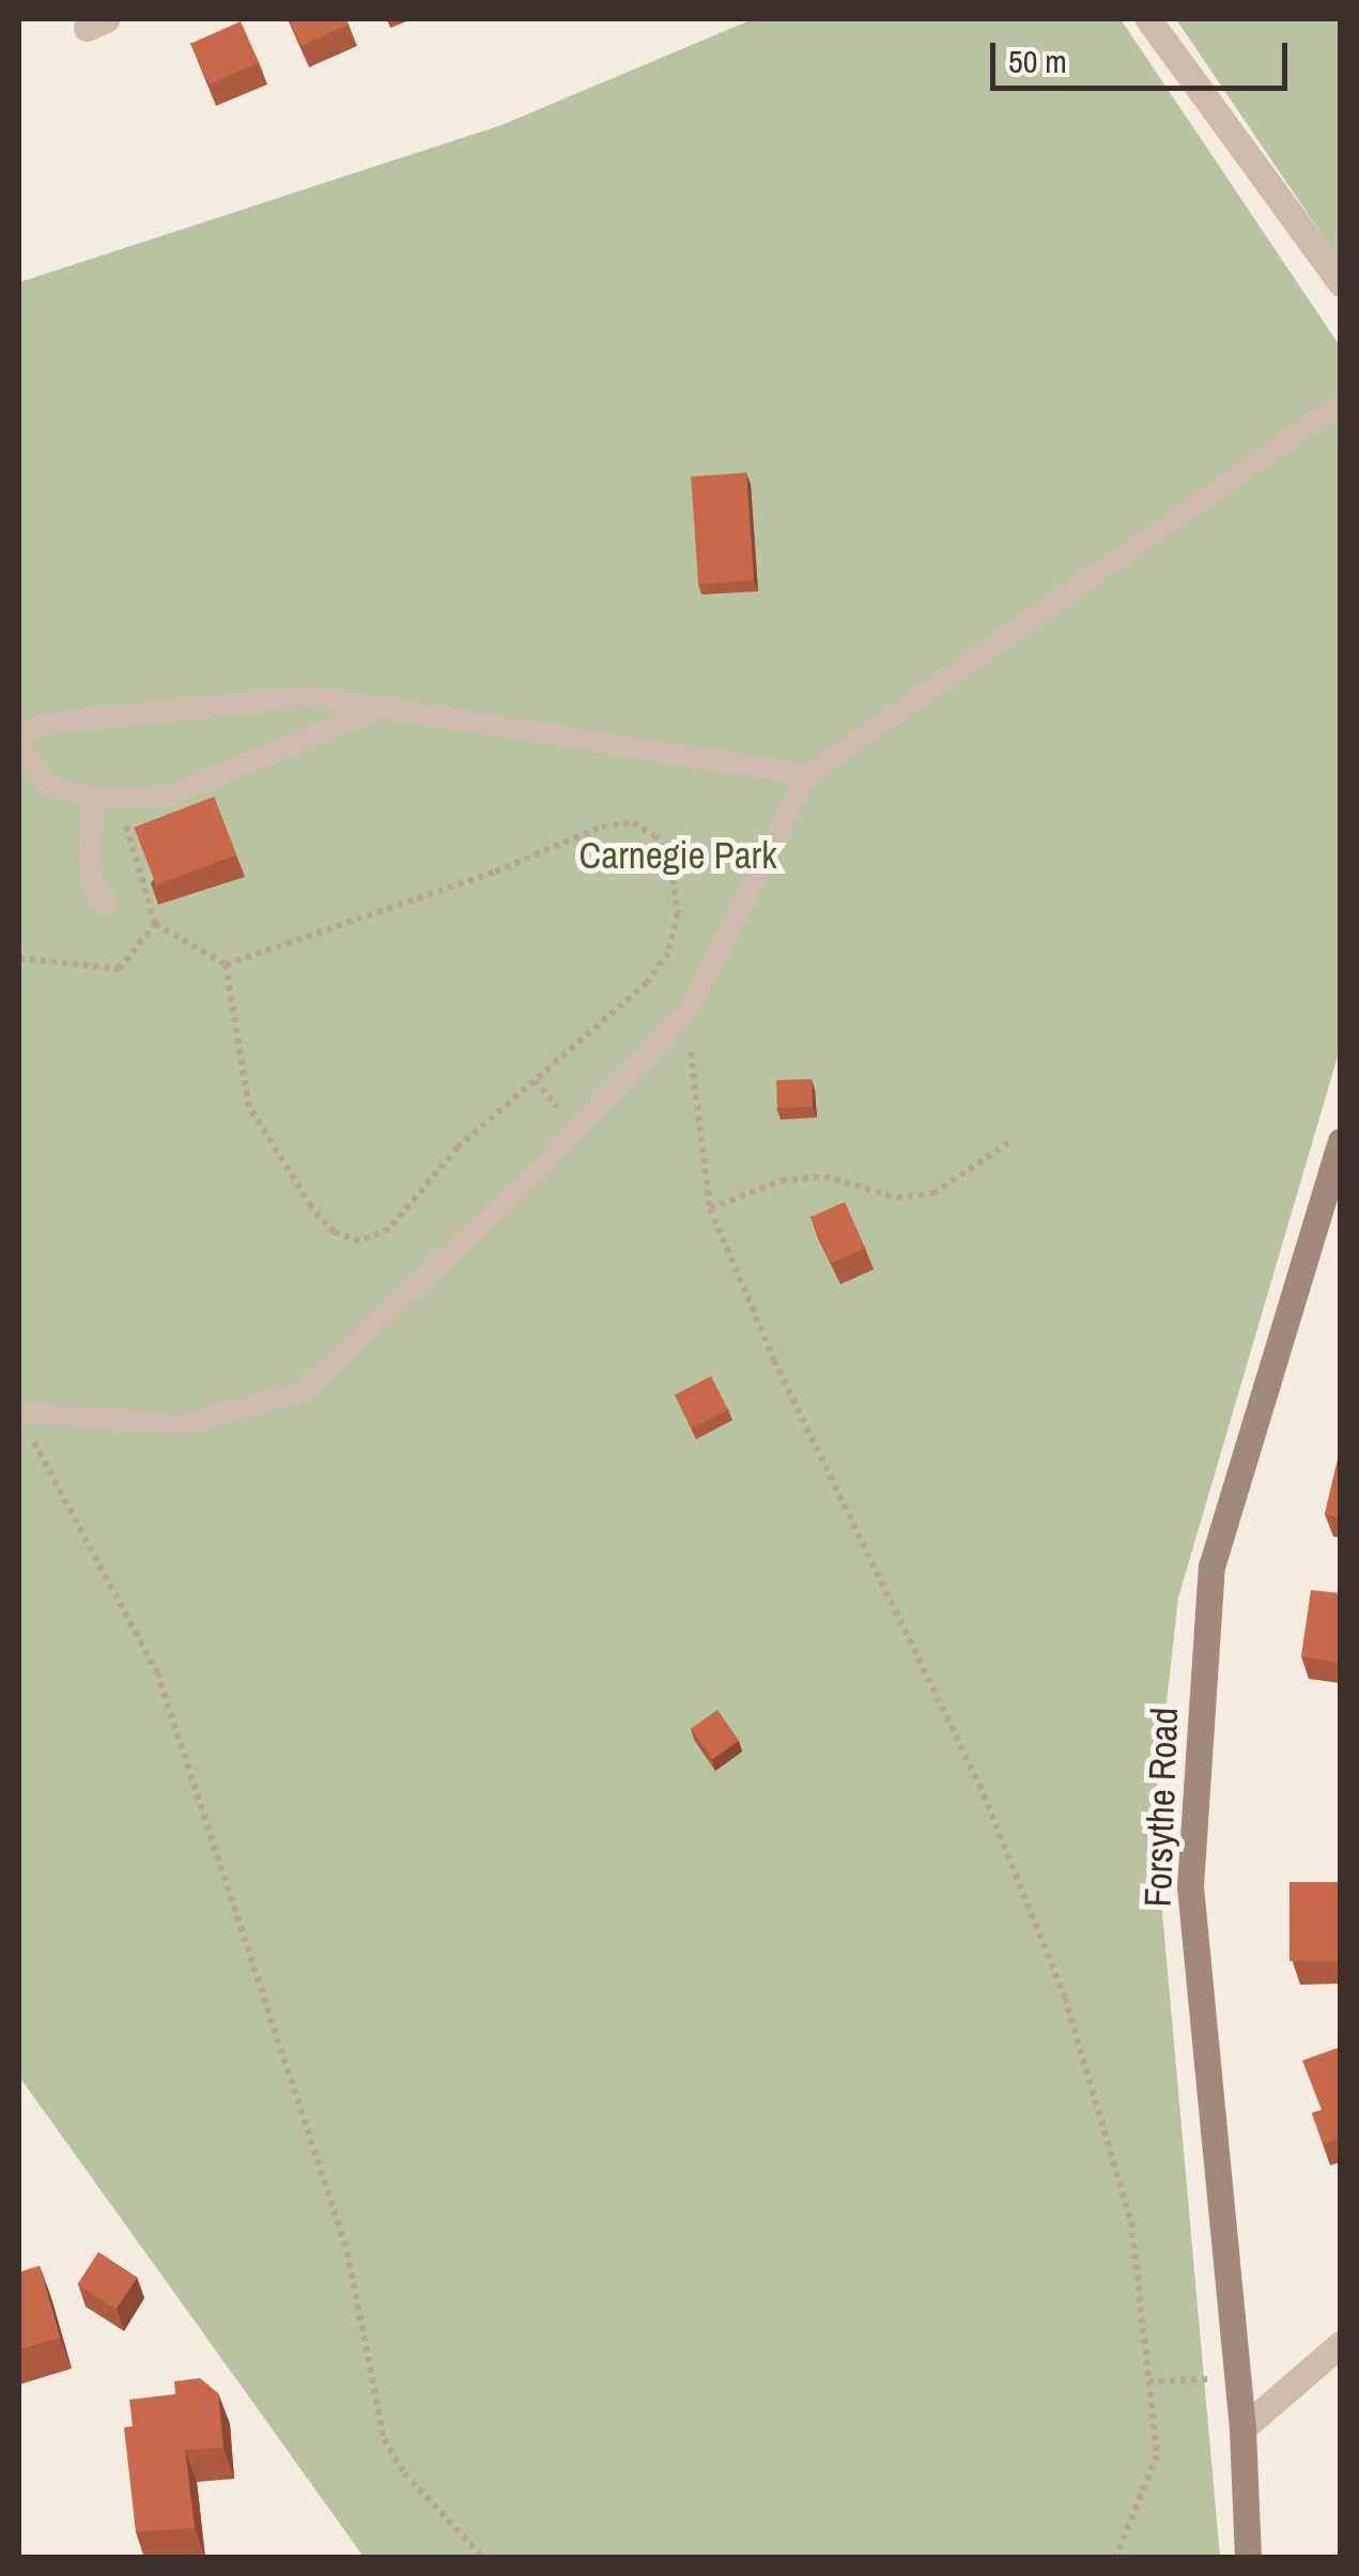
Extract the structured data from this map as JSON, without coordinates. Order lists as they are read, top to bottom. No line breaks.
{"streets":{"street":["Forsythe Road"]},"parks":["Carnegie Park"],"scale_bar":"50 m"}
